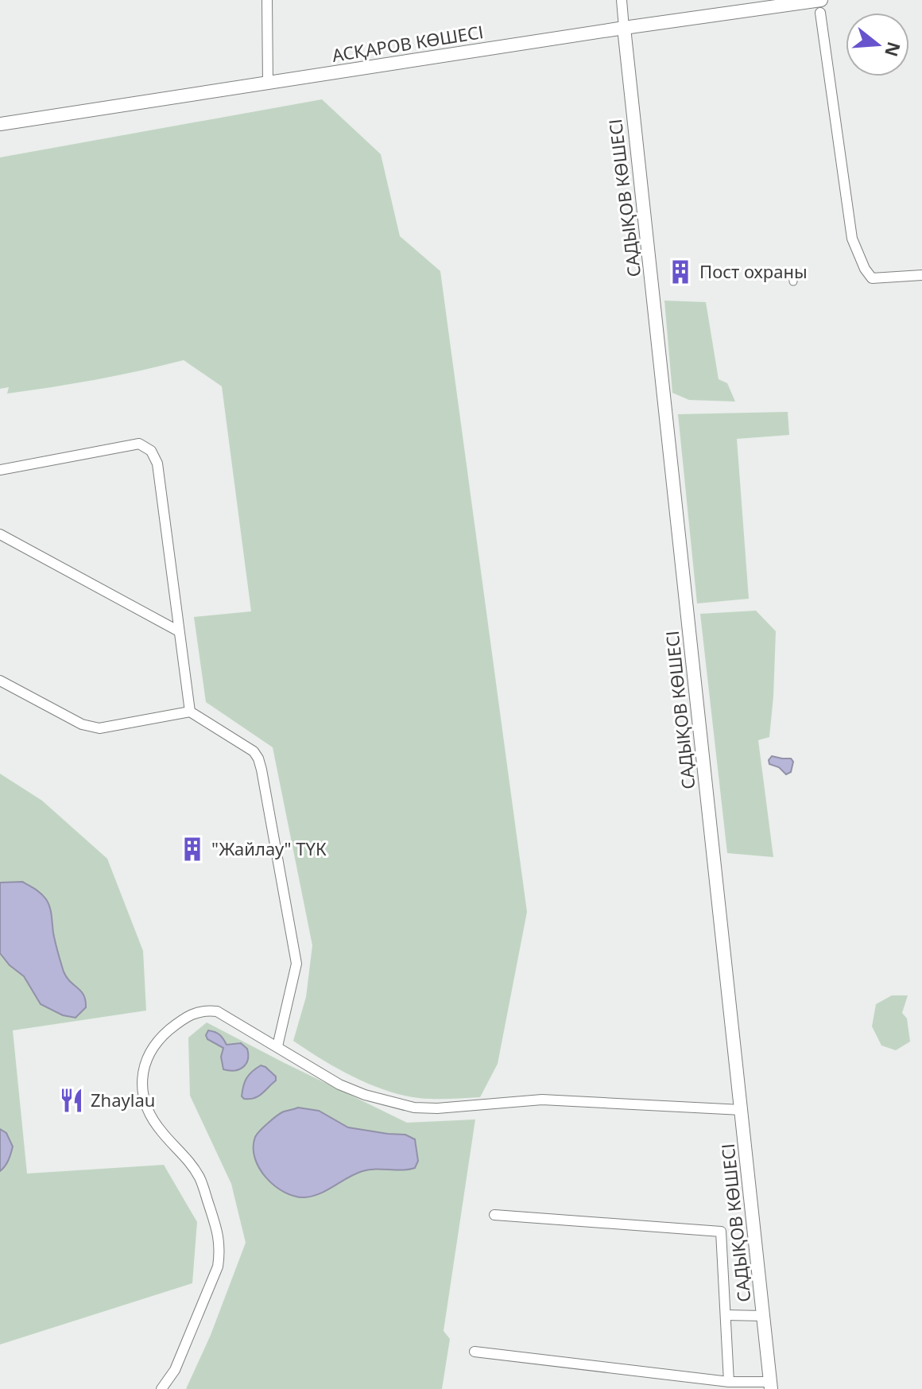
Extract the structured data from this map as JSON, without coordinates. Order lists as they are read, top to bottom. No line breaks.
{"streets":{"street":["АСҚАРОВ КӨШЕСІ","САДЫҚОВ КӨШЕСІ"]},"crossings":[["АСҚАРОВ КӨШЕСІ","САДЫҚОВ КӨШЕСІ"]],"places":{"building":["Пост охраны","\"Жайлау\" ТҮК"],"restaurant":["Zhaylau"]},"north":"right"}
